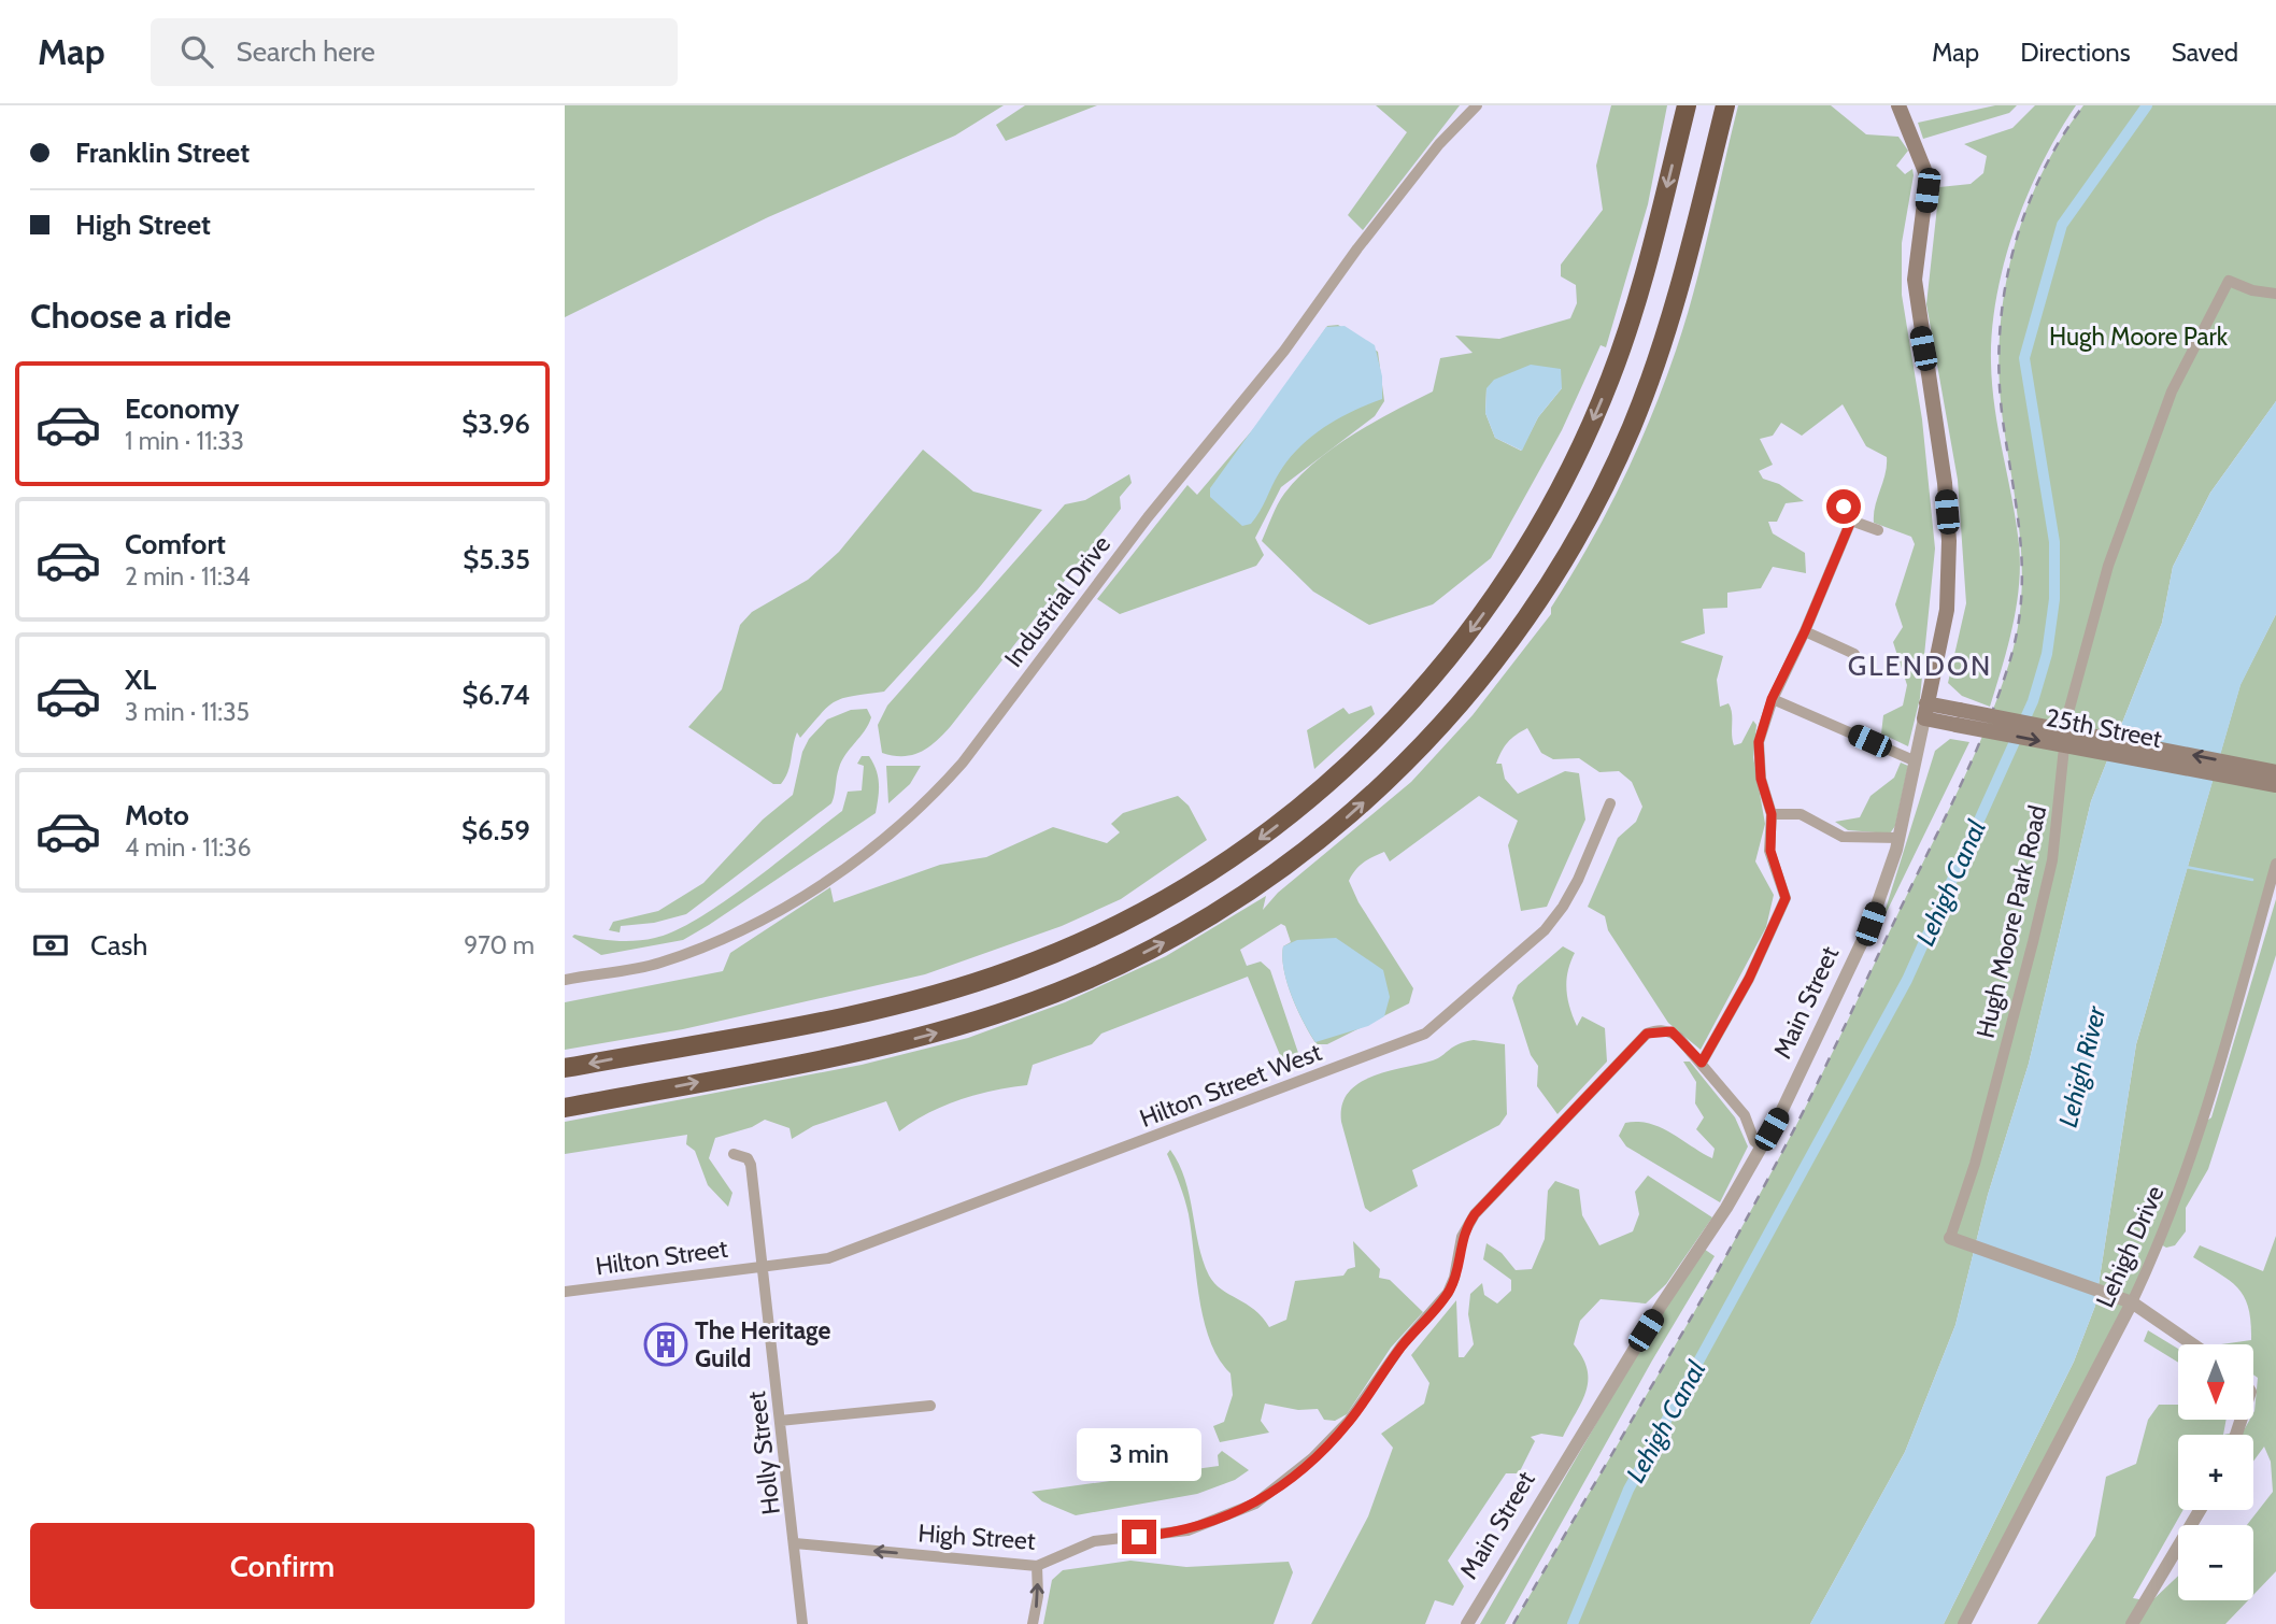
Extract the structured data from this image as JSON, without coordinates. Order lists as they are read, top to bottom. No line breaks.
{"streets":{"main road":["25th Street","Main Street"],"street":["Industrial Drive","Hugh Moore Park Road","Hilton Street West","Lehigh Drive","Hilton Street","Holly Street","High Street"]},"crossings":[["25th Street","Main Street"],["Main Street","High Street"],["Hilton Street West","Hilton Street"],["Hilton Street West","Holly Street"],["Hilton Street","Holly Street"],["Holly Street","High Street"]],"districts":["GLENDON"],"water":["Lehigh Canal","Lehigh River"],"parks":["Hugh Moore Park"],"places":{"building":["The Heritage Guild"]},"north":"bottom","page":{"header":"Map","search":"Search here","nav":["Map","Directions","Saved"],"banner":["Franklin Street","High Street"],"heading":"Choose a ride","list":[{"name":"Economy","note":"1 min · 11:33","value":"$3.96"},{"name":"Comfort","note":"2 min · 11:34","value":"$5.35"},{"name":"XL","note":"3 min · 11:35","value":"$6.74"},{"name":"Moto","note":"4 min · 11:36","value":"$6.59"}],"pay":["Cash","970 m"],"map_buttons":["+","−"],"bubble":"3 min","buttons":"Confirm"}}
